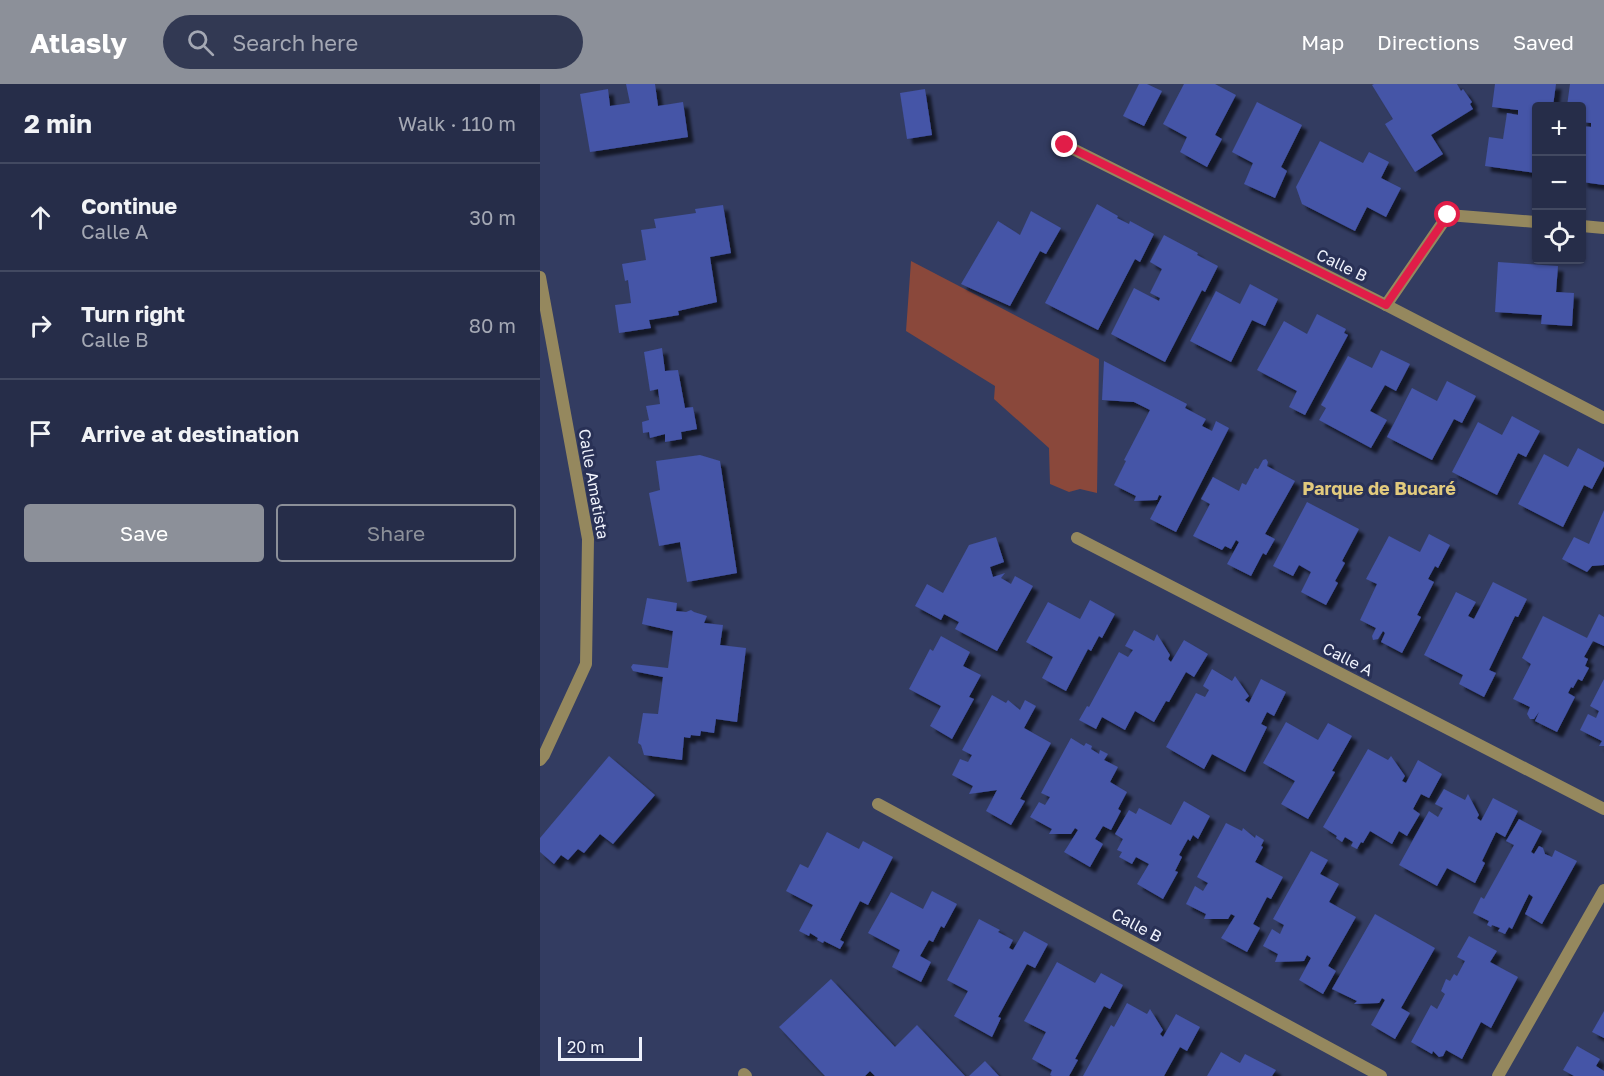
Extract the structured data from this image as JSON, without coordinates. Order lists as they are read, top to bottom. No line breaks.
{"streets":{"street":["Calle B","Calle Amatista","Calle A"]},"districts":["Parque de Bucaré"],"scale_bar":"20 m","page":{"header":"Atlasly","search":"Search here","nav":["Map","Directions","Saved"],"heading":["2 min","Walk · 110 m"],"map_buttons":["+","−"],"list":[["Continue","Calle A","30 m"],["Turn right","Calle B","80 m"],"Arrive at destination"],"buttons":["Save","Share"],"scale":"20 m"}}
